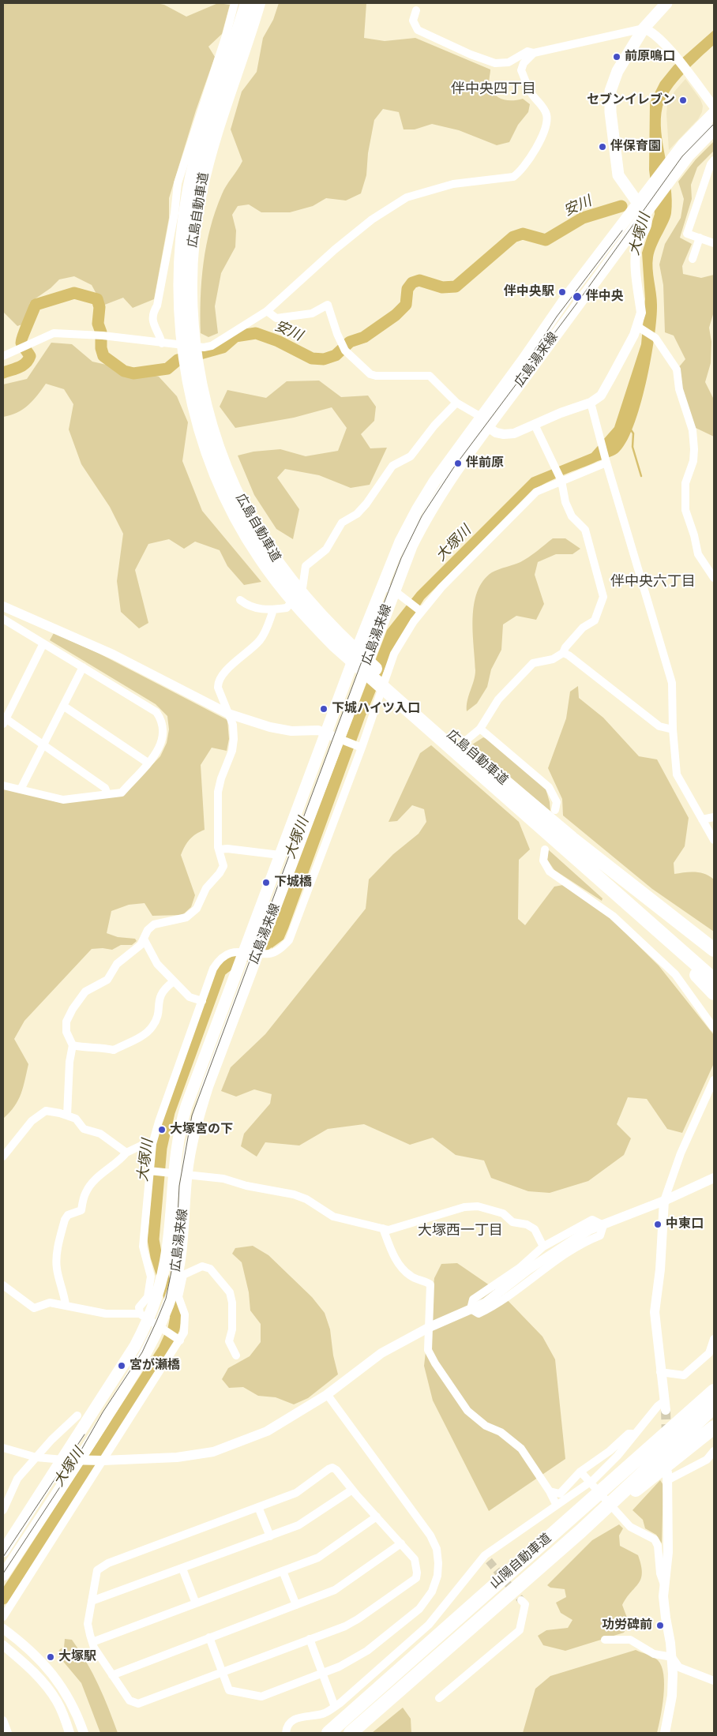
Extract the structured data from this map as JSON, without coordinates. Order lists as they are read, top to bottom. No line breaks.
{"streets":{"highway":["広島自動車道","山陽自動車道"],"main road":["広島湯来線"]},"districts":["伴中央四丁目","伴中央六丁目","大塚西一丁目"],"water":["安川","大塚川"],"places":["前原鳴口","セブンイレブン","伴保育園","伴中央駅","伴中央","伴前原","下城ハイツ入口","下城橋","大塚宮の下","中東口","宮が瀬橋","功労碑前","大塚駅"]}
